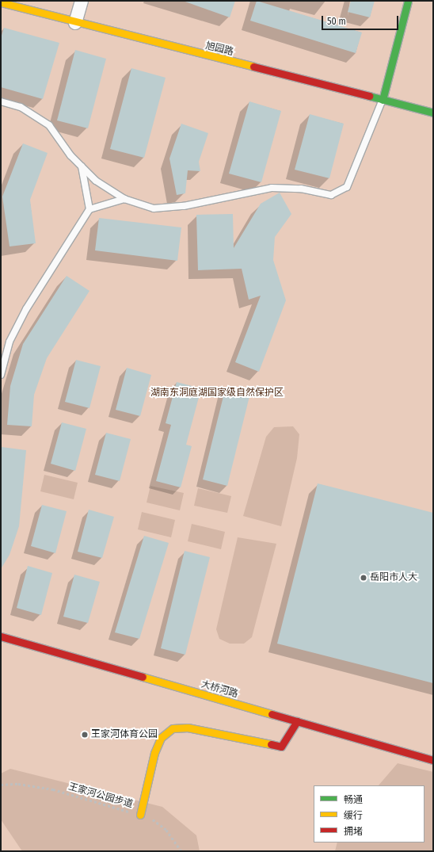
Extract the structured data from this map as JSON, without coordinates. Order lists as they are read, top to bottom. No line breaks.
{"streets":{"street":["旭园路","大桥河路"],"path":["王家河公园步道"]},"parks":["湖南东洞庭湖国家级自然保护区"],"places":["岳阳市人大","王家河体育公园"],"legend":["畅通","缓行","拥堵"],"scale_bar":"50 m"}
